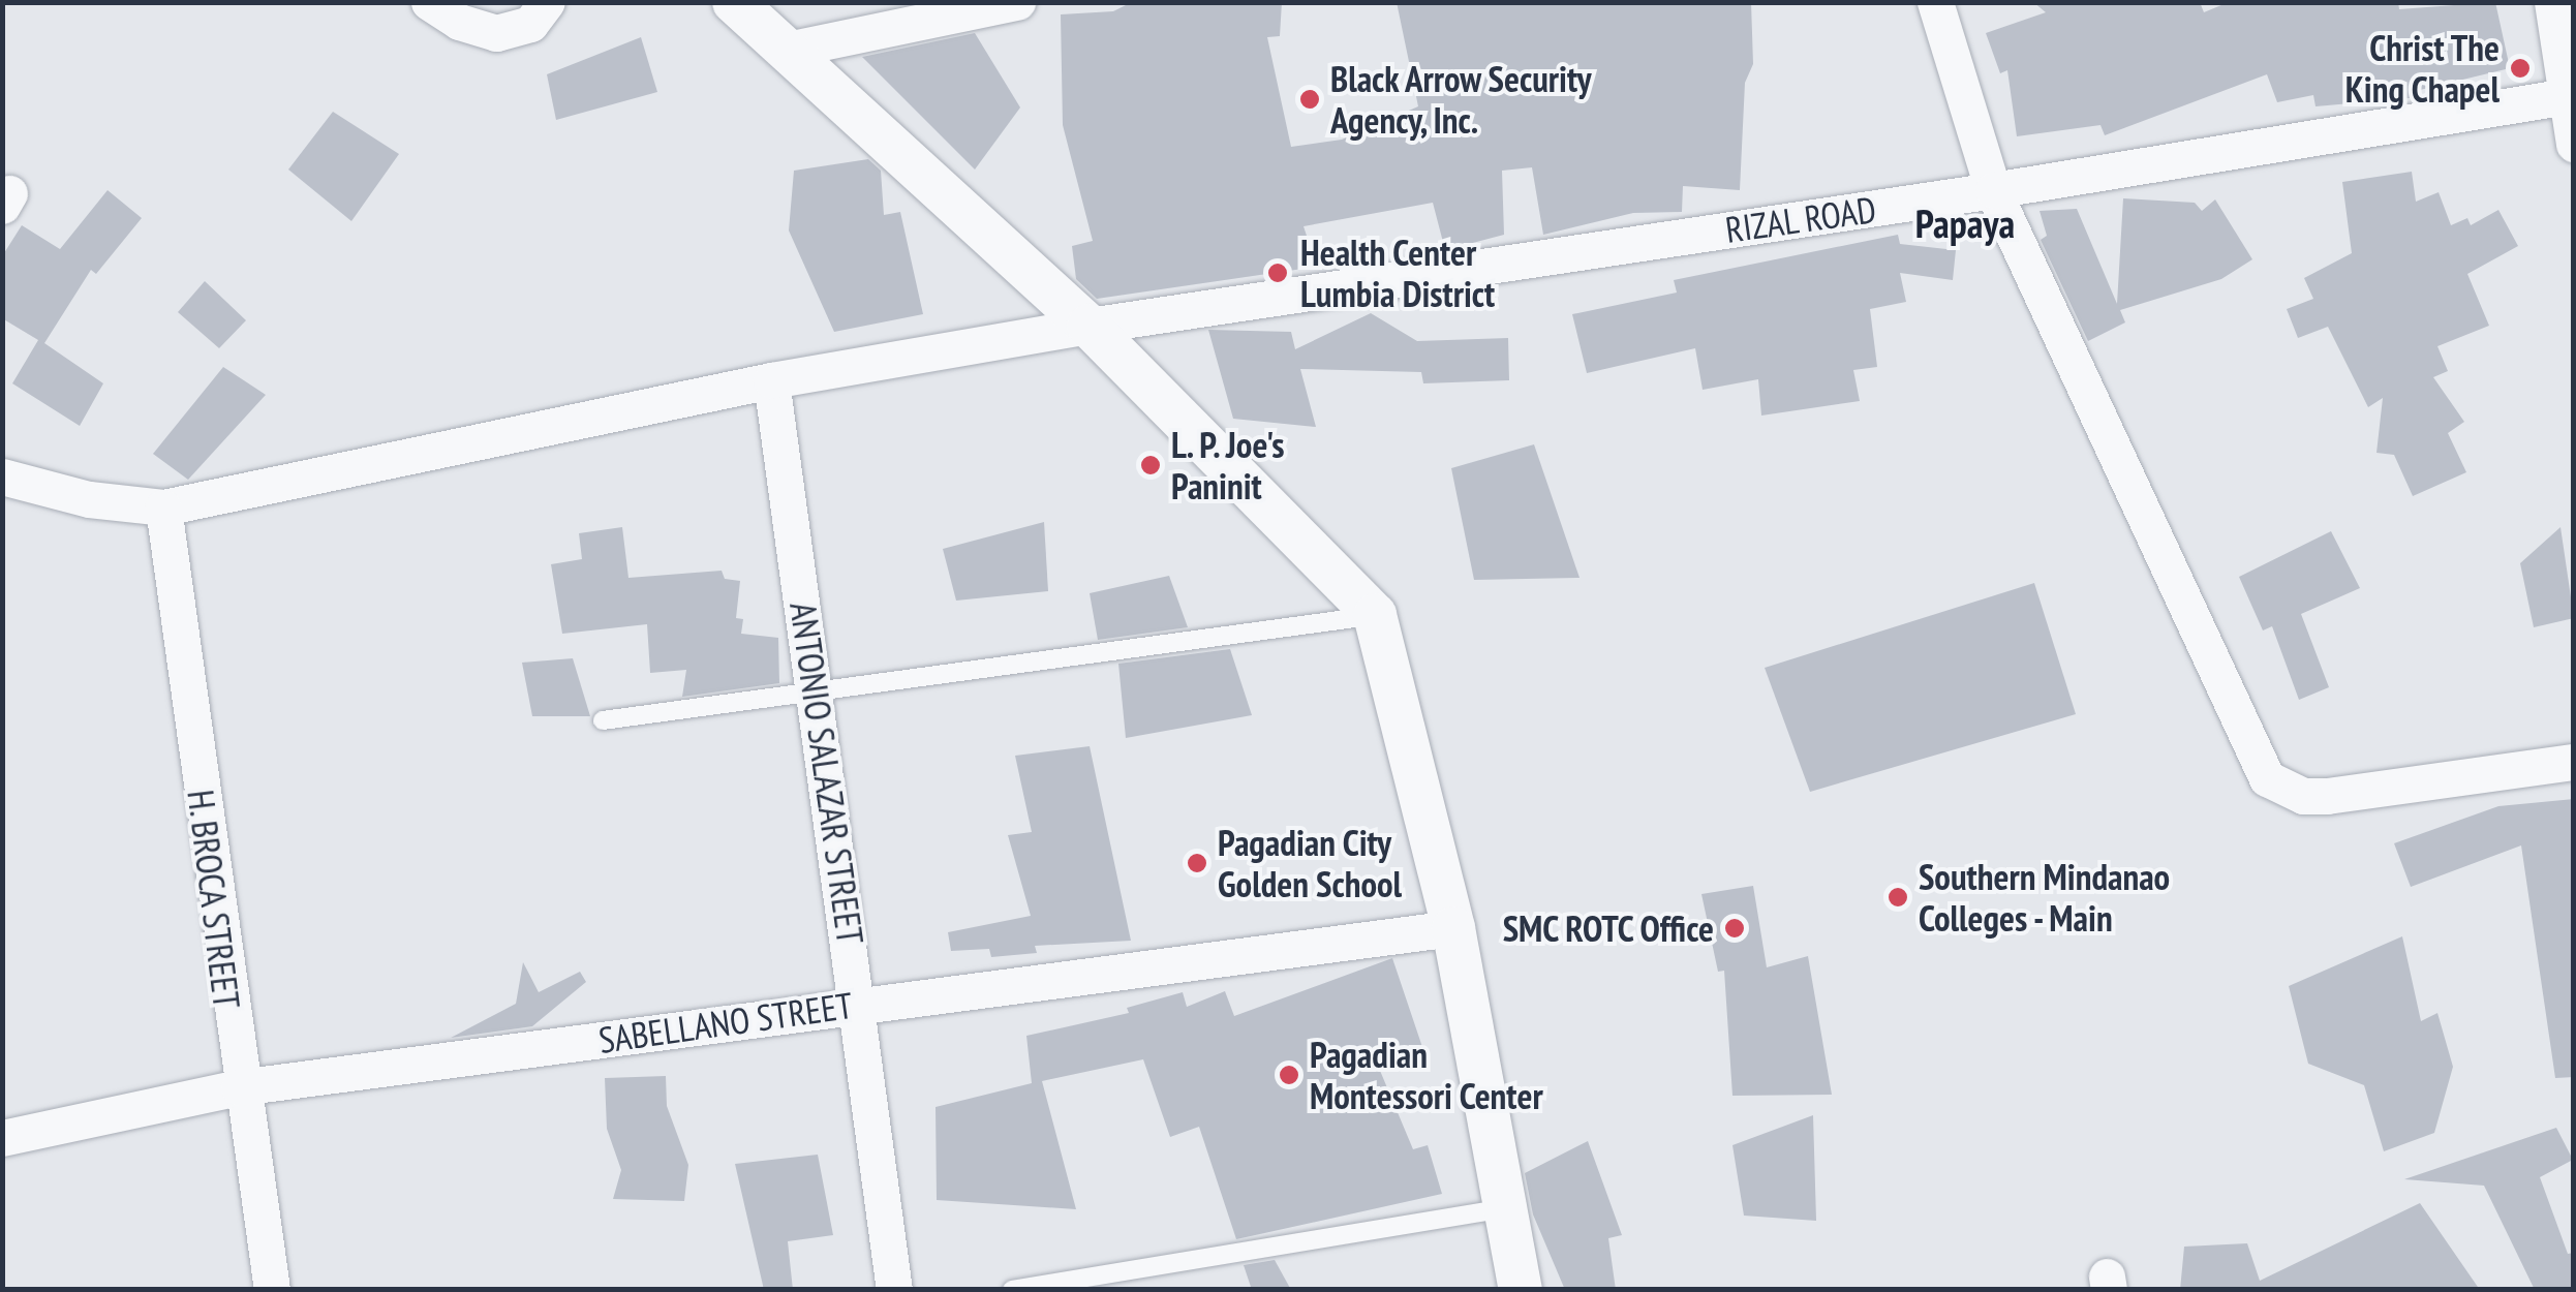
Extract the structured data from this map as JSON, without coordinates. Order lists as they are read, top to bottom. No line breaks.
{"streets":{"street":["RIZAL ROAD","ANTONIO SALAZAR STREET","H. BROCA STREET","SABELLANO STREET"]},"crossings":[["RIZAL ROAD","ANTONIO SALAZAR STREET"],["RIZAL ROAD","H. BROCA STREET"],["ANTONIO SALAZAR STREET","SABELLANO STREET"],["H. BROCA STREET","SABELLANO STREET"]],"districts":["Papaya"],"places":["Christ The King Chapel","Black Arrow Security Agency, Inc.","Health Center Lumbia District","L. P. Joe's Paninit","Pagadian City Golden School","Southern Mindanao Colleges - Main","SMC ROTC Office","Pagadian Montessori Center"]}
